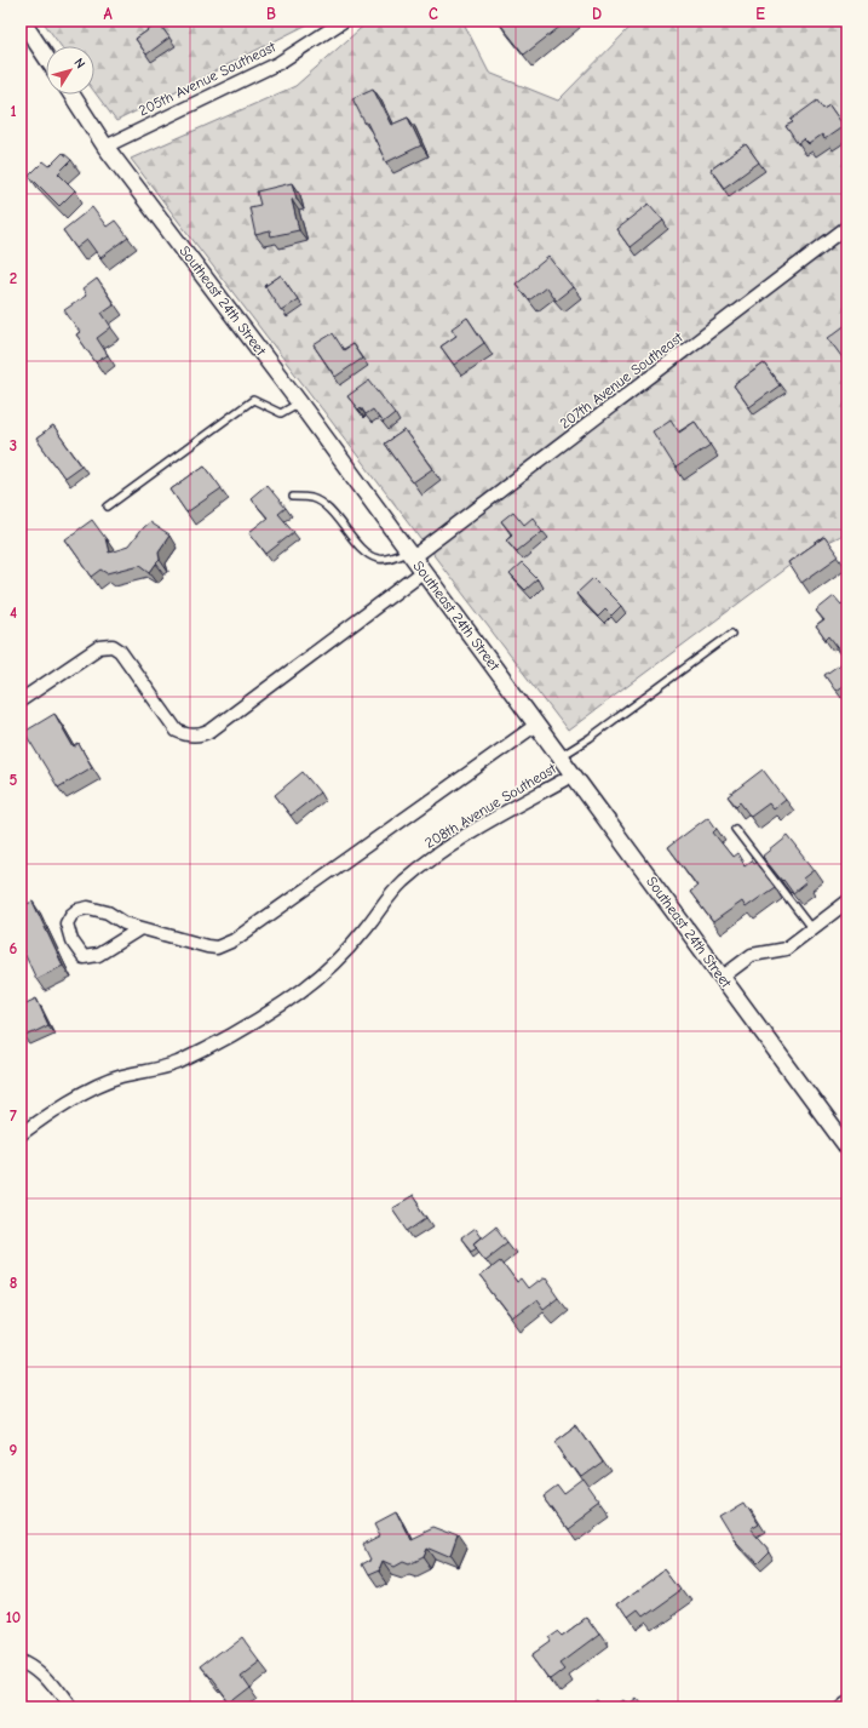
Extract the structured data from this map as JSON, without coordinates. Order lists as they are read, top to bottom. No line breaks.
{"streets":{"street":["205th Avenue Southeast","Southeast 24th Street","207th Avenue Southeast","208th Avenue Southeast"]},"crossings":[["205th Avenue Southeast","Southeast 24th Street"],["Southeast 24th Street","207th Avenue Southeast"],["Southeast 24th Street","208th Avenue Southeast"]],"north":"top right","grid":{"columns":["A","B","C","D","E"],"rows":["1","2","3","4","5","6","7","8","9","10"]}}
